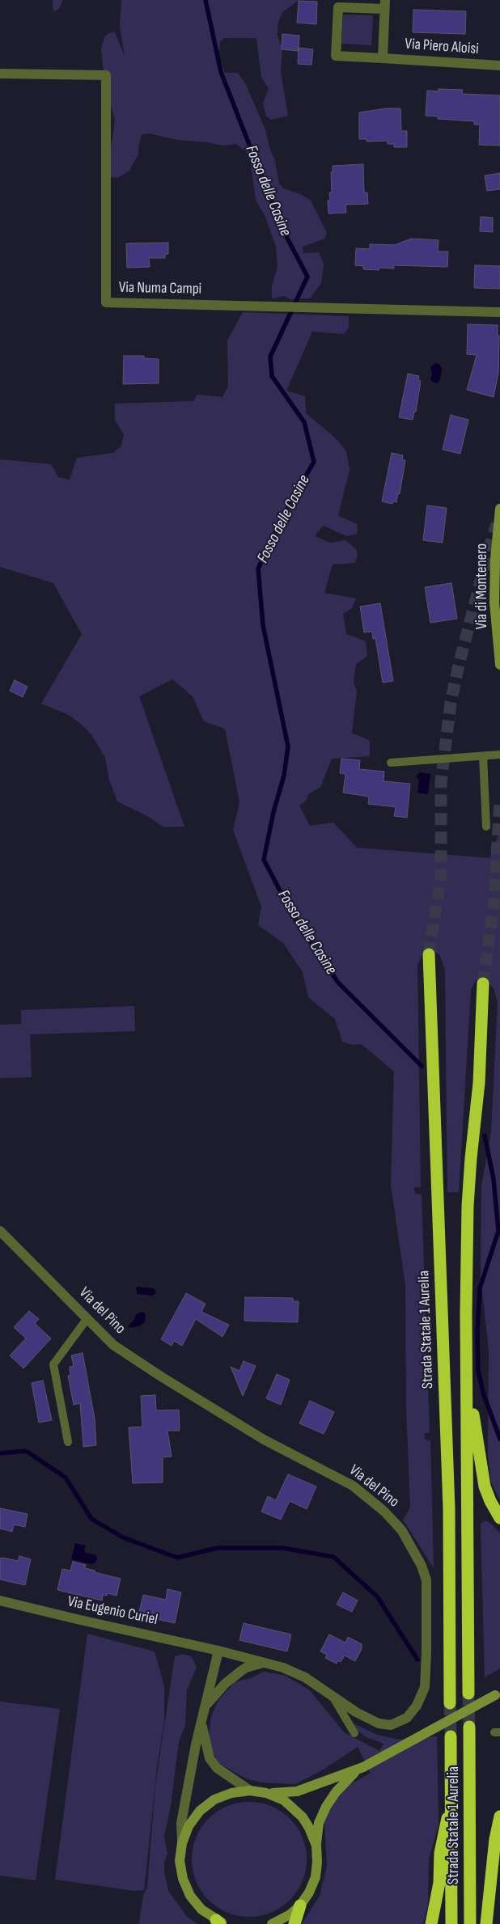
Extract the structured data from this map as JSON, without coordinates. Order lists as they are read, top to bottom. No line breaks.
{"streets":{"highway":["Strada Statale 1 Aurelia"],"street":["Via Piero Aloisi","Via Numa Campi","Via di Montenero","Via del Pino","Via Eugenio Curiel"]},"crossings":[["Via del Pino","Via Eugenio Curiel"]],"water":["Fosso delle Casine"]}
